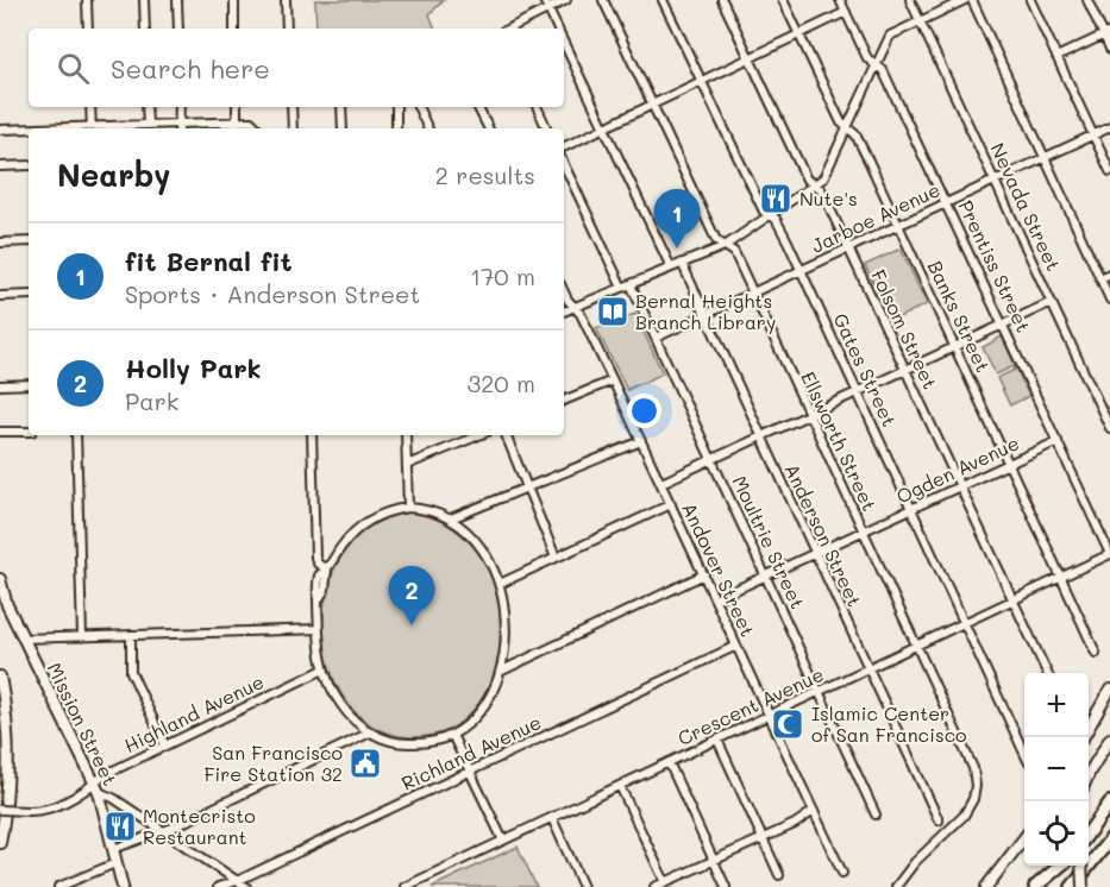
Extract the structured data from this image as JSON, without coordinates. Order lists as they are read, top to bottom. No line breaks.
{"streets":{"main road":["Mission Street"],"street":["Nevada Street","Jarboe Avenue","Prentiss Street","Banks Street","Folsom Street","Gates Street","Ellsworth Street","Ogden Avenue","Anderson Street","Moultrie Street","Andover Street","Crescent Avenue","Highland Avenue","Richland Avenue"]},"crossings":[["Nevada Street","Jarboe Avenue"],["Jarboe Avenue","Prentiss Street"],["Jarboe Avenue","Banks Street"],["Jarboe Avenue","Folsom Street"],["Jarboe Avenue","Gates Street"],["Jarboe Avenue","Ellsworth Street"],["Jarboe Avenue","Anderson Street"],["Jarboe Avenue","Moultrie Street"],["Prentiss Street","Ogden Avenue"],["Prentiss Street","Crescent Avenue"],["Banks Street","Ogden Avenue"],["Banks Street","Crescent Avenue"],["Folsom Street","Ogden Avenue"],["Folsom Street","Crescent Avenue"],["Gates Street","Ogden Avenue"],["Gates Street","Crescent Avenue"],["Ellsworth Street","Ogden Avenue"],["Ellsworth Street","Crescent Avenue"],["Ogden Avenue","Anderson Street"],["Ogden Avenue","Moultrie Street"],["Ogden Avenue","Andover Street"],["Anderson Street","Crescent Avenue"],["Moultrie Street","Crescent Avenue"],["Andover Street","Crescent Avenue"],["Andover Street","Richland Avenue"],["Highland Avenue","Mission Street"]],"places":{"restaurant":["Nute's","Montecristo Restaurant"],"library":["Bernal Heights Branch Library"],"mosque":["Islamic Center of San Francisco"],"public building":["San Francisco Fire Station 32"]},"page":{"search":"Search here","heading":["Nearby","2 results"],"pins":["1","2"],"list":[{"mark":"1","name":"fit Bernal fit","note":"Sports · Anderson Street","value":"170 m"},{"mark":"2","name":"Holly Park","note":"Park","value":"320 m"}],"map_buttons":["+","−"]}}
